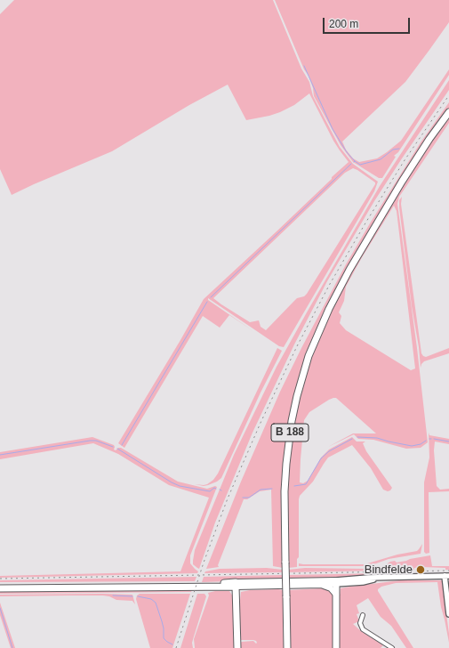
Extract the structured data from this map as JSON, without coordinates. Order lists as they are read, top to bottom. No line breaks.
{"streets":{"highway":["B 188"]},"places":["Bindfelde"],"scale_bar":"200 m"}
